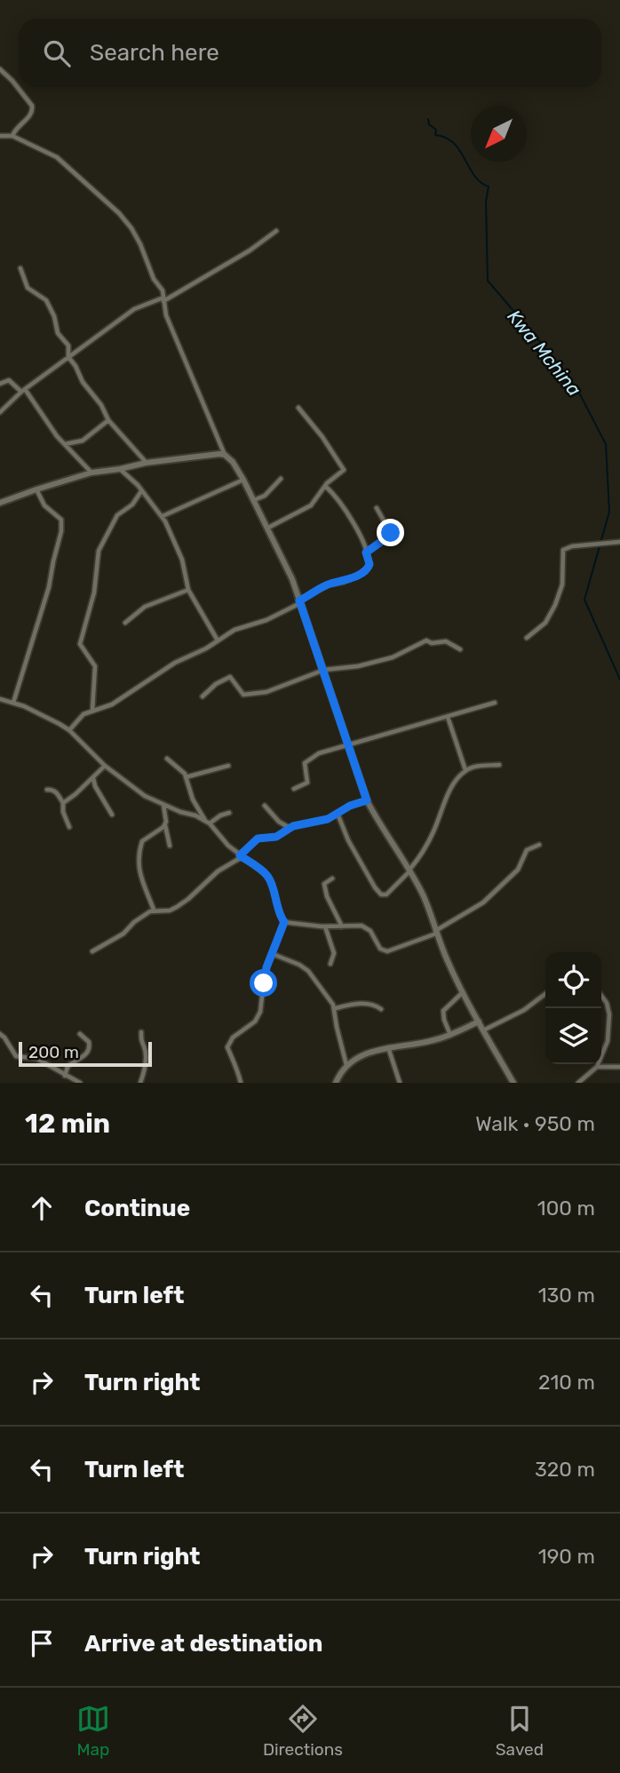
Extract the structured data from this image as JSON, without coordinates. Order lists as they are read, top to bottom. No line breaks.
{"water":["Kwa Mchina"],"scale_bar":"200 m","north":"bottom left","page":{"search":"Search here","scale":"200 m","heading":["12 min","Walk · 950 m"],"list":[["Continue","100 m"],["Turn left","130 m"],["Turn right","210 m"],["Turn left","320 m"],["Turn right","190 m"],"Arrive at destination"],"nav":["Map","Directions","Saved"]}}
